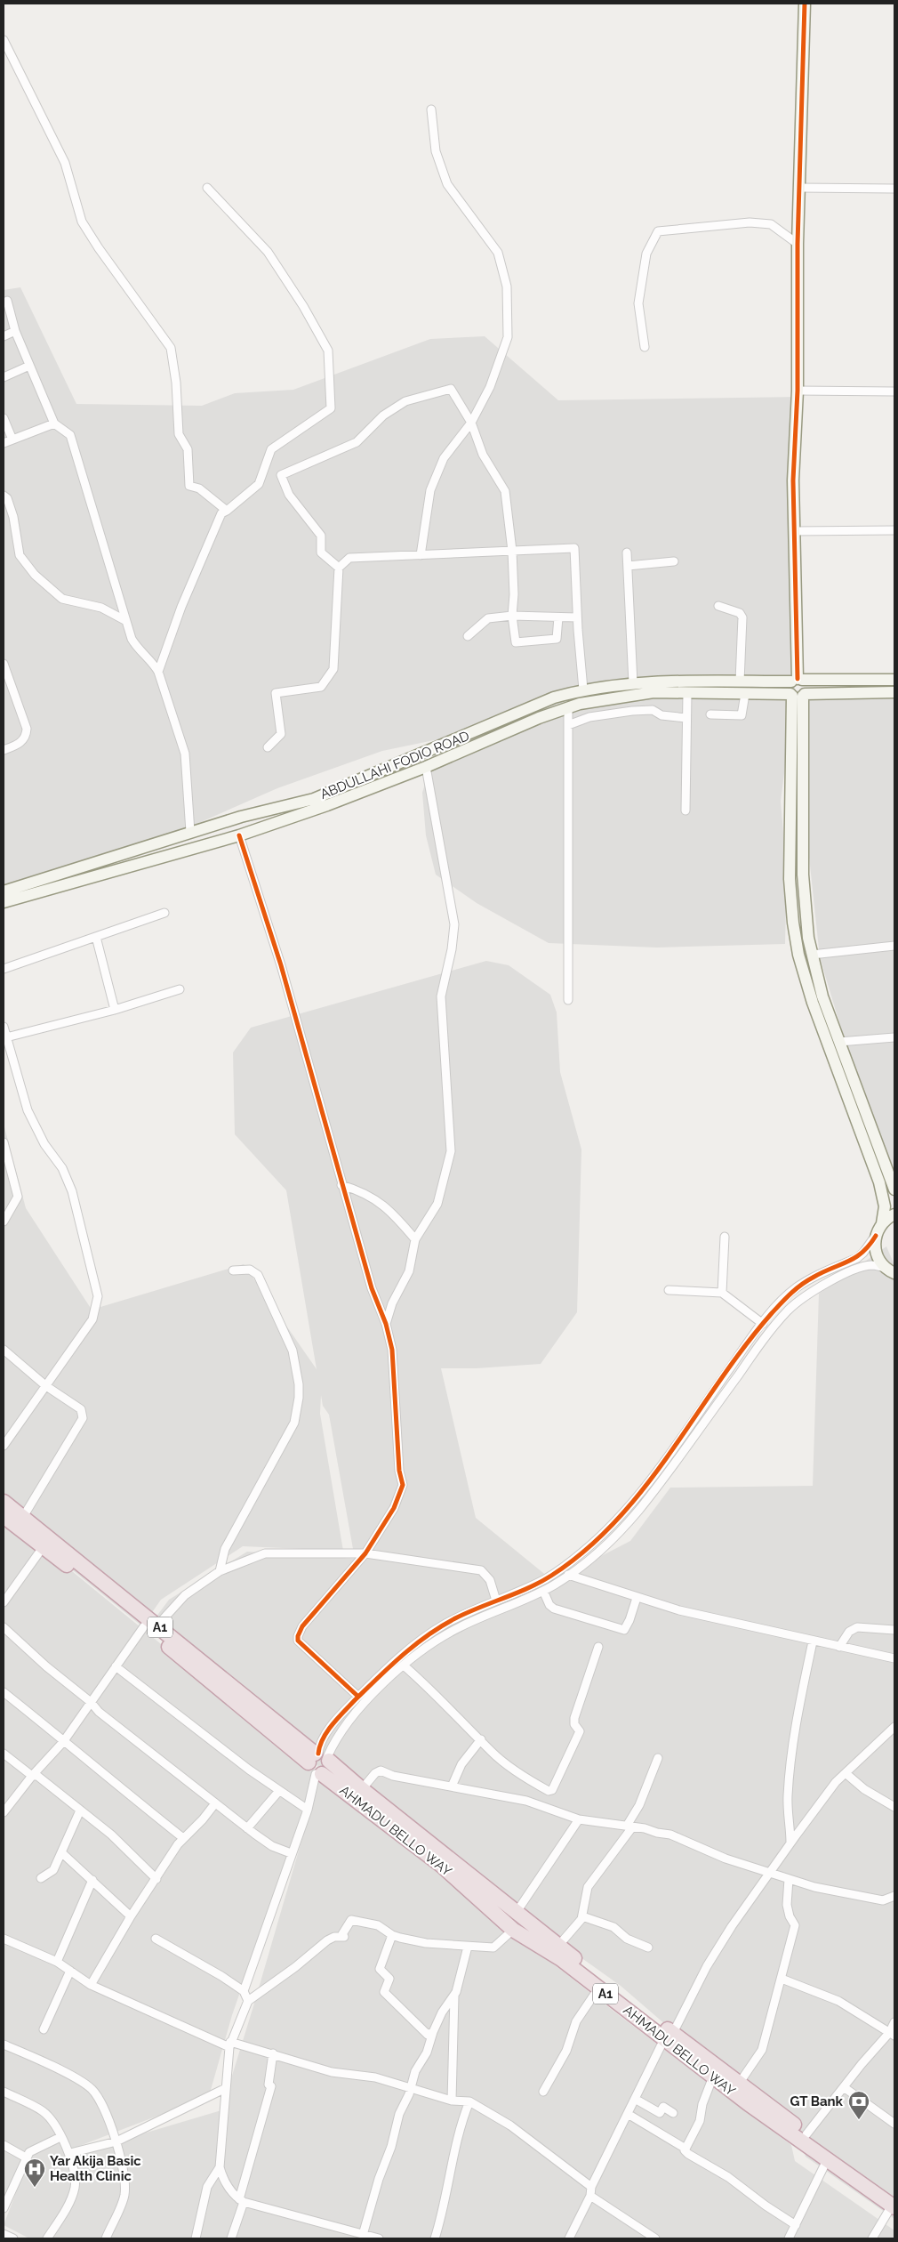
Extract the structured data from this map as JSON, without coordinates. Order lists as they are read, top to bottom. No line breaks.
{"streets":{"highway":["A1","AHMADU BELLO WAY"],"main road":["ABDULLAHI FODIO ROAD"]},"crossings":[["A1","AHMADU BELLO WAY"]],"places":{"bank":["GT Bank"],"hospital":["Yar Akija Basic Health Clinic"]}}
